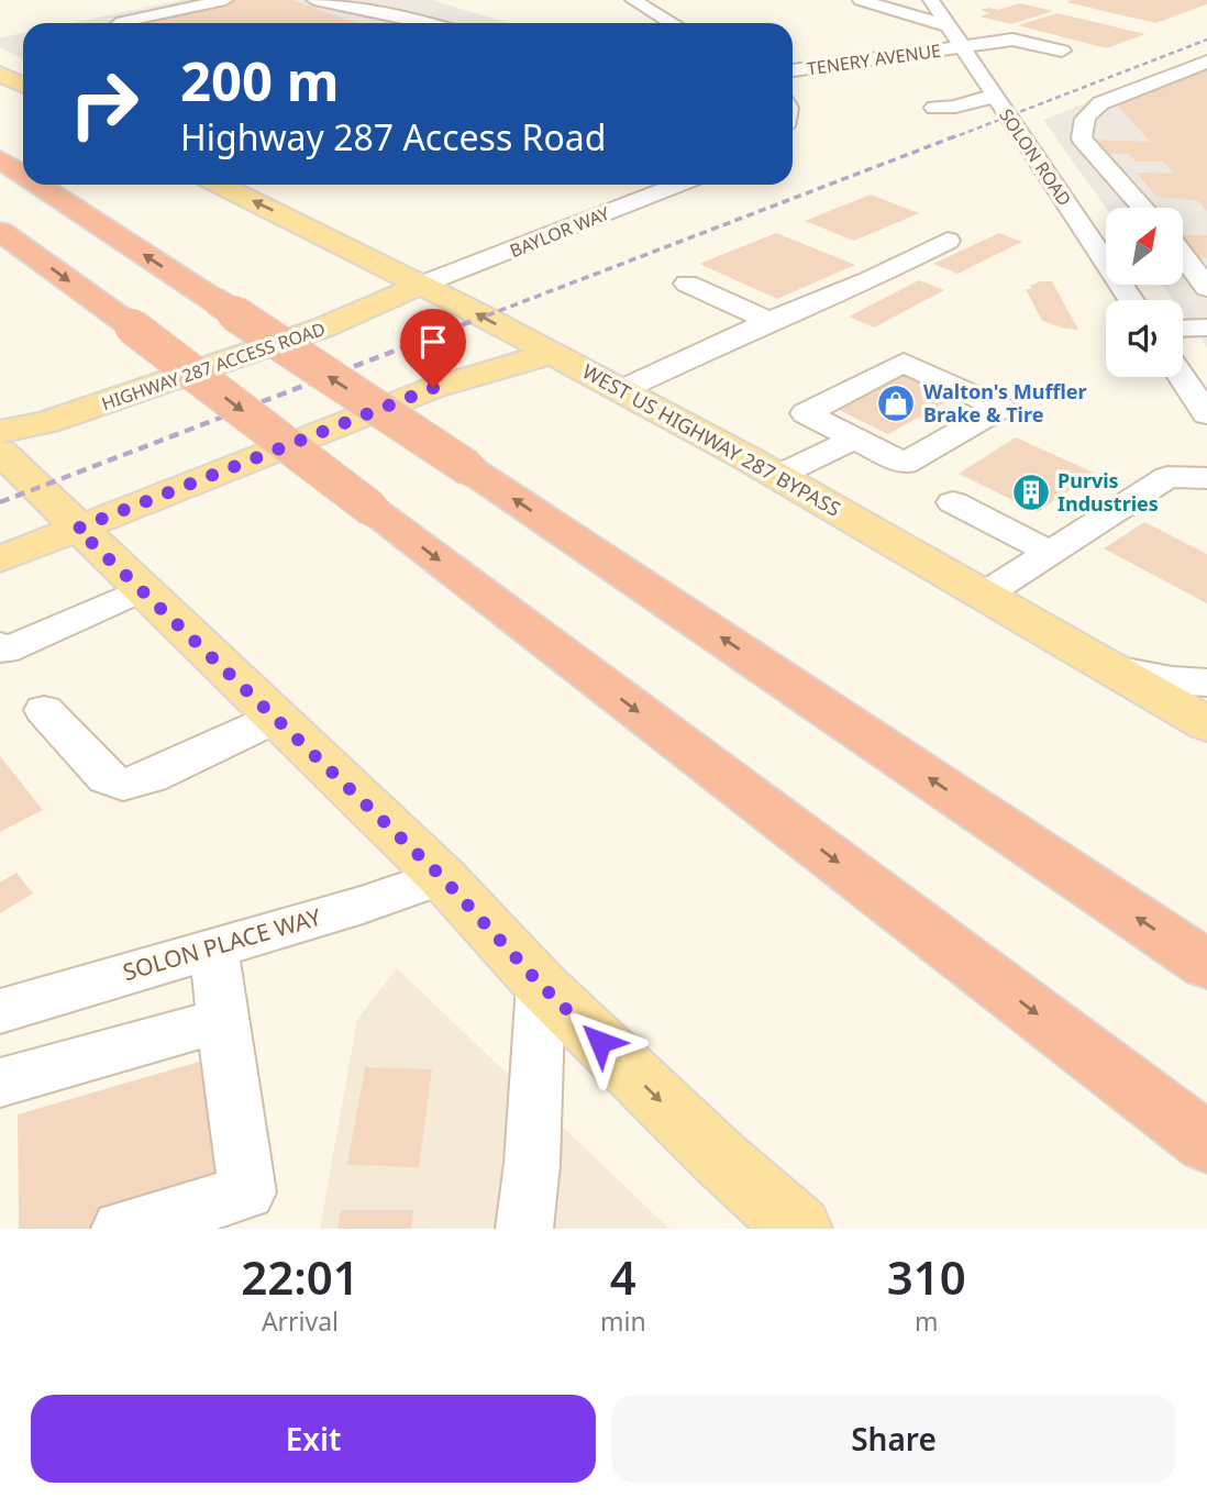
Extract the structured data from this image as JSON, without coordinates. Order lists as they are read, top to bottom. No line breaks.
{"streets":{"main road":["HIGHWAY 287 ACCESS ROAD","WEST US HIGHWAY 287 BYPASS"],"street":["TENERY AVENUE","SOLON ROAD","BAYLOR WAY","SOLON PLACE WAY"]},"crossings":[["TENERY AVENUE","SOLON ROAD"],["BAYLOR WAY","HIGHWAY 287 ACCESS ROAD"],["BAYLOR WAY","WEST US HIGHWAY 287 BYPASS"],["HIGHWAY 287 ACCESS ROAD","WEST US HIGHWAY 287 BYPASS"]],"places":{"shop":["Walton's Muffler Brake & Tire"],"building":["Purvis Industries"]},"north":"top right","page":{"turn":["200 m","Highway 287 Access Road"],"eta":["22:01","Arrival","4","min","310","m"],"buttons":["Exit","Share"]}}
